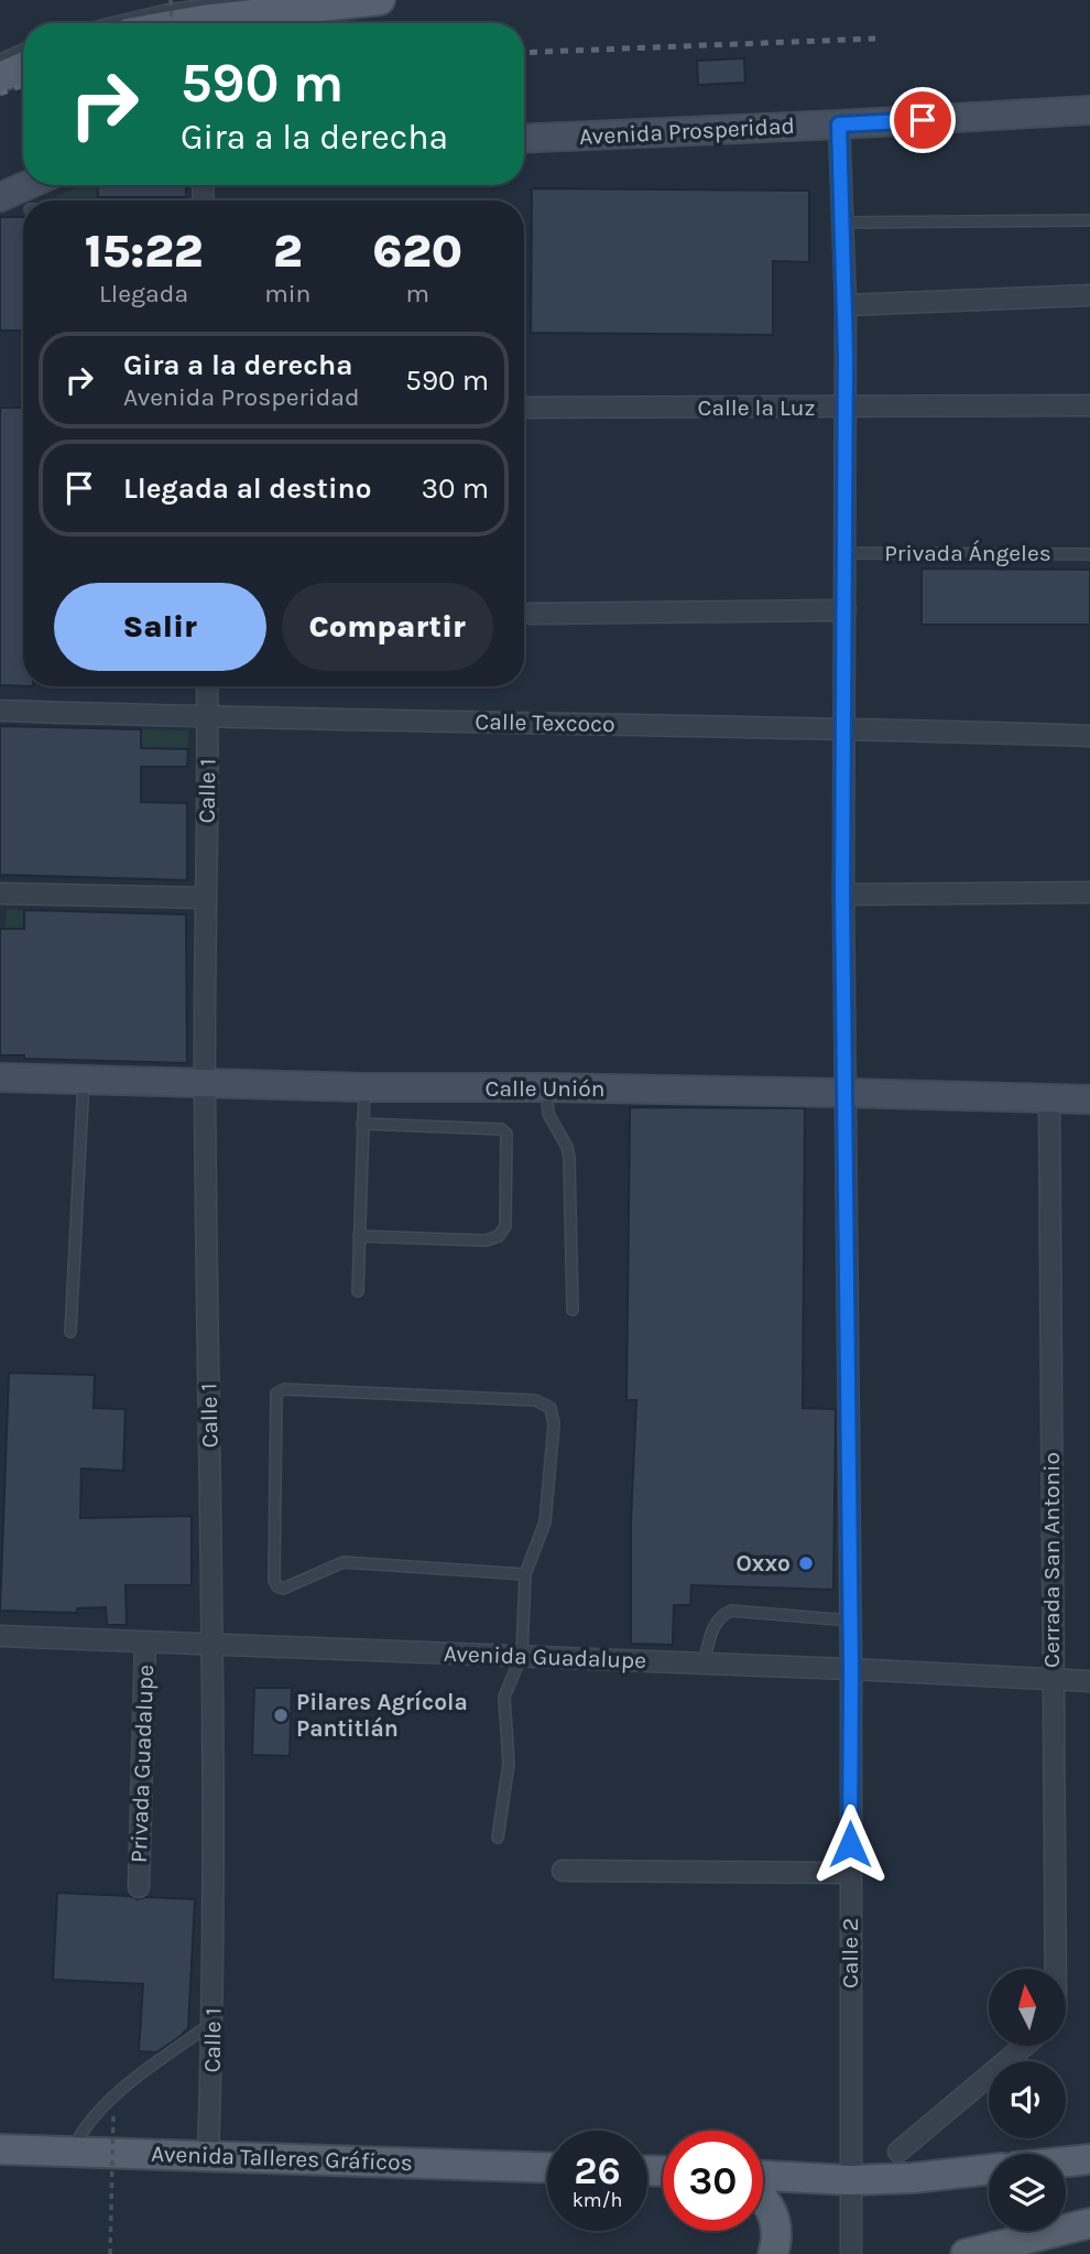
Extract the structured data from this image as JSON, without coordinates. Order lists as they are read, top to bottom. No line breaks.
{"streets":{"main road":["Avenida Talleres Gráficos"],"street":["Avenida Prosperidad","Calle la Luz","Calle Texcoco","Calle 1","Calle Unión","Cerrada San Antonio","Avenida Guadalupe","Privada Guadalupe","Calle 2"],"lane":["Privada Ángeles"]},"crossings":[["Avenida Prosperidad","Calle 2"],["Calle la Luz","Calle 2"],["Privada Ángeles","Calle 2"],["Calle Texcoco","Calle 1"],["Calle Texcoco","Calle 2"],["Calle 1","Calle Unión"],["Calle 1","Avenida Guadalupe"],["Calle 1","Avenida Talleres Gráficos"],["Calle Unión","Cerrada San Antonio"],["Calle Unión","Calle 2"],["Cerrada San Antonio","Avenida Guadalupe"],["Avenida Guadalupe","Privada Guadalupe"],["Avenida Guadalupe","Calle 2"]],"places":["Oxxo","Pilares Agrícola Pantitlán"],"north":"top","page":{"turn":["590 m","Gira a la derecha"],"eta":["15:22","Llegada","2","min","620","m"],"list":[{"name":"Gira a la derecha","note":"Avenida Prosperidad","value":"590 m"},{"name":"Llegada al destino","value":"30 m"}],"buttons":["Salir","Compartir"],"speed":"26 km/h","limit":"30"}}
